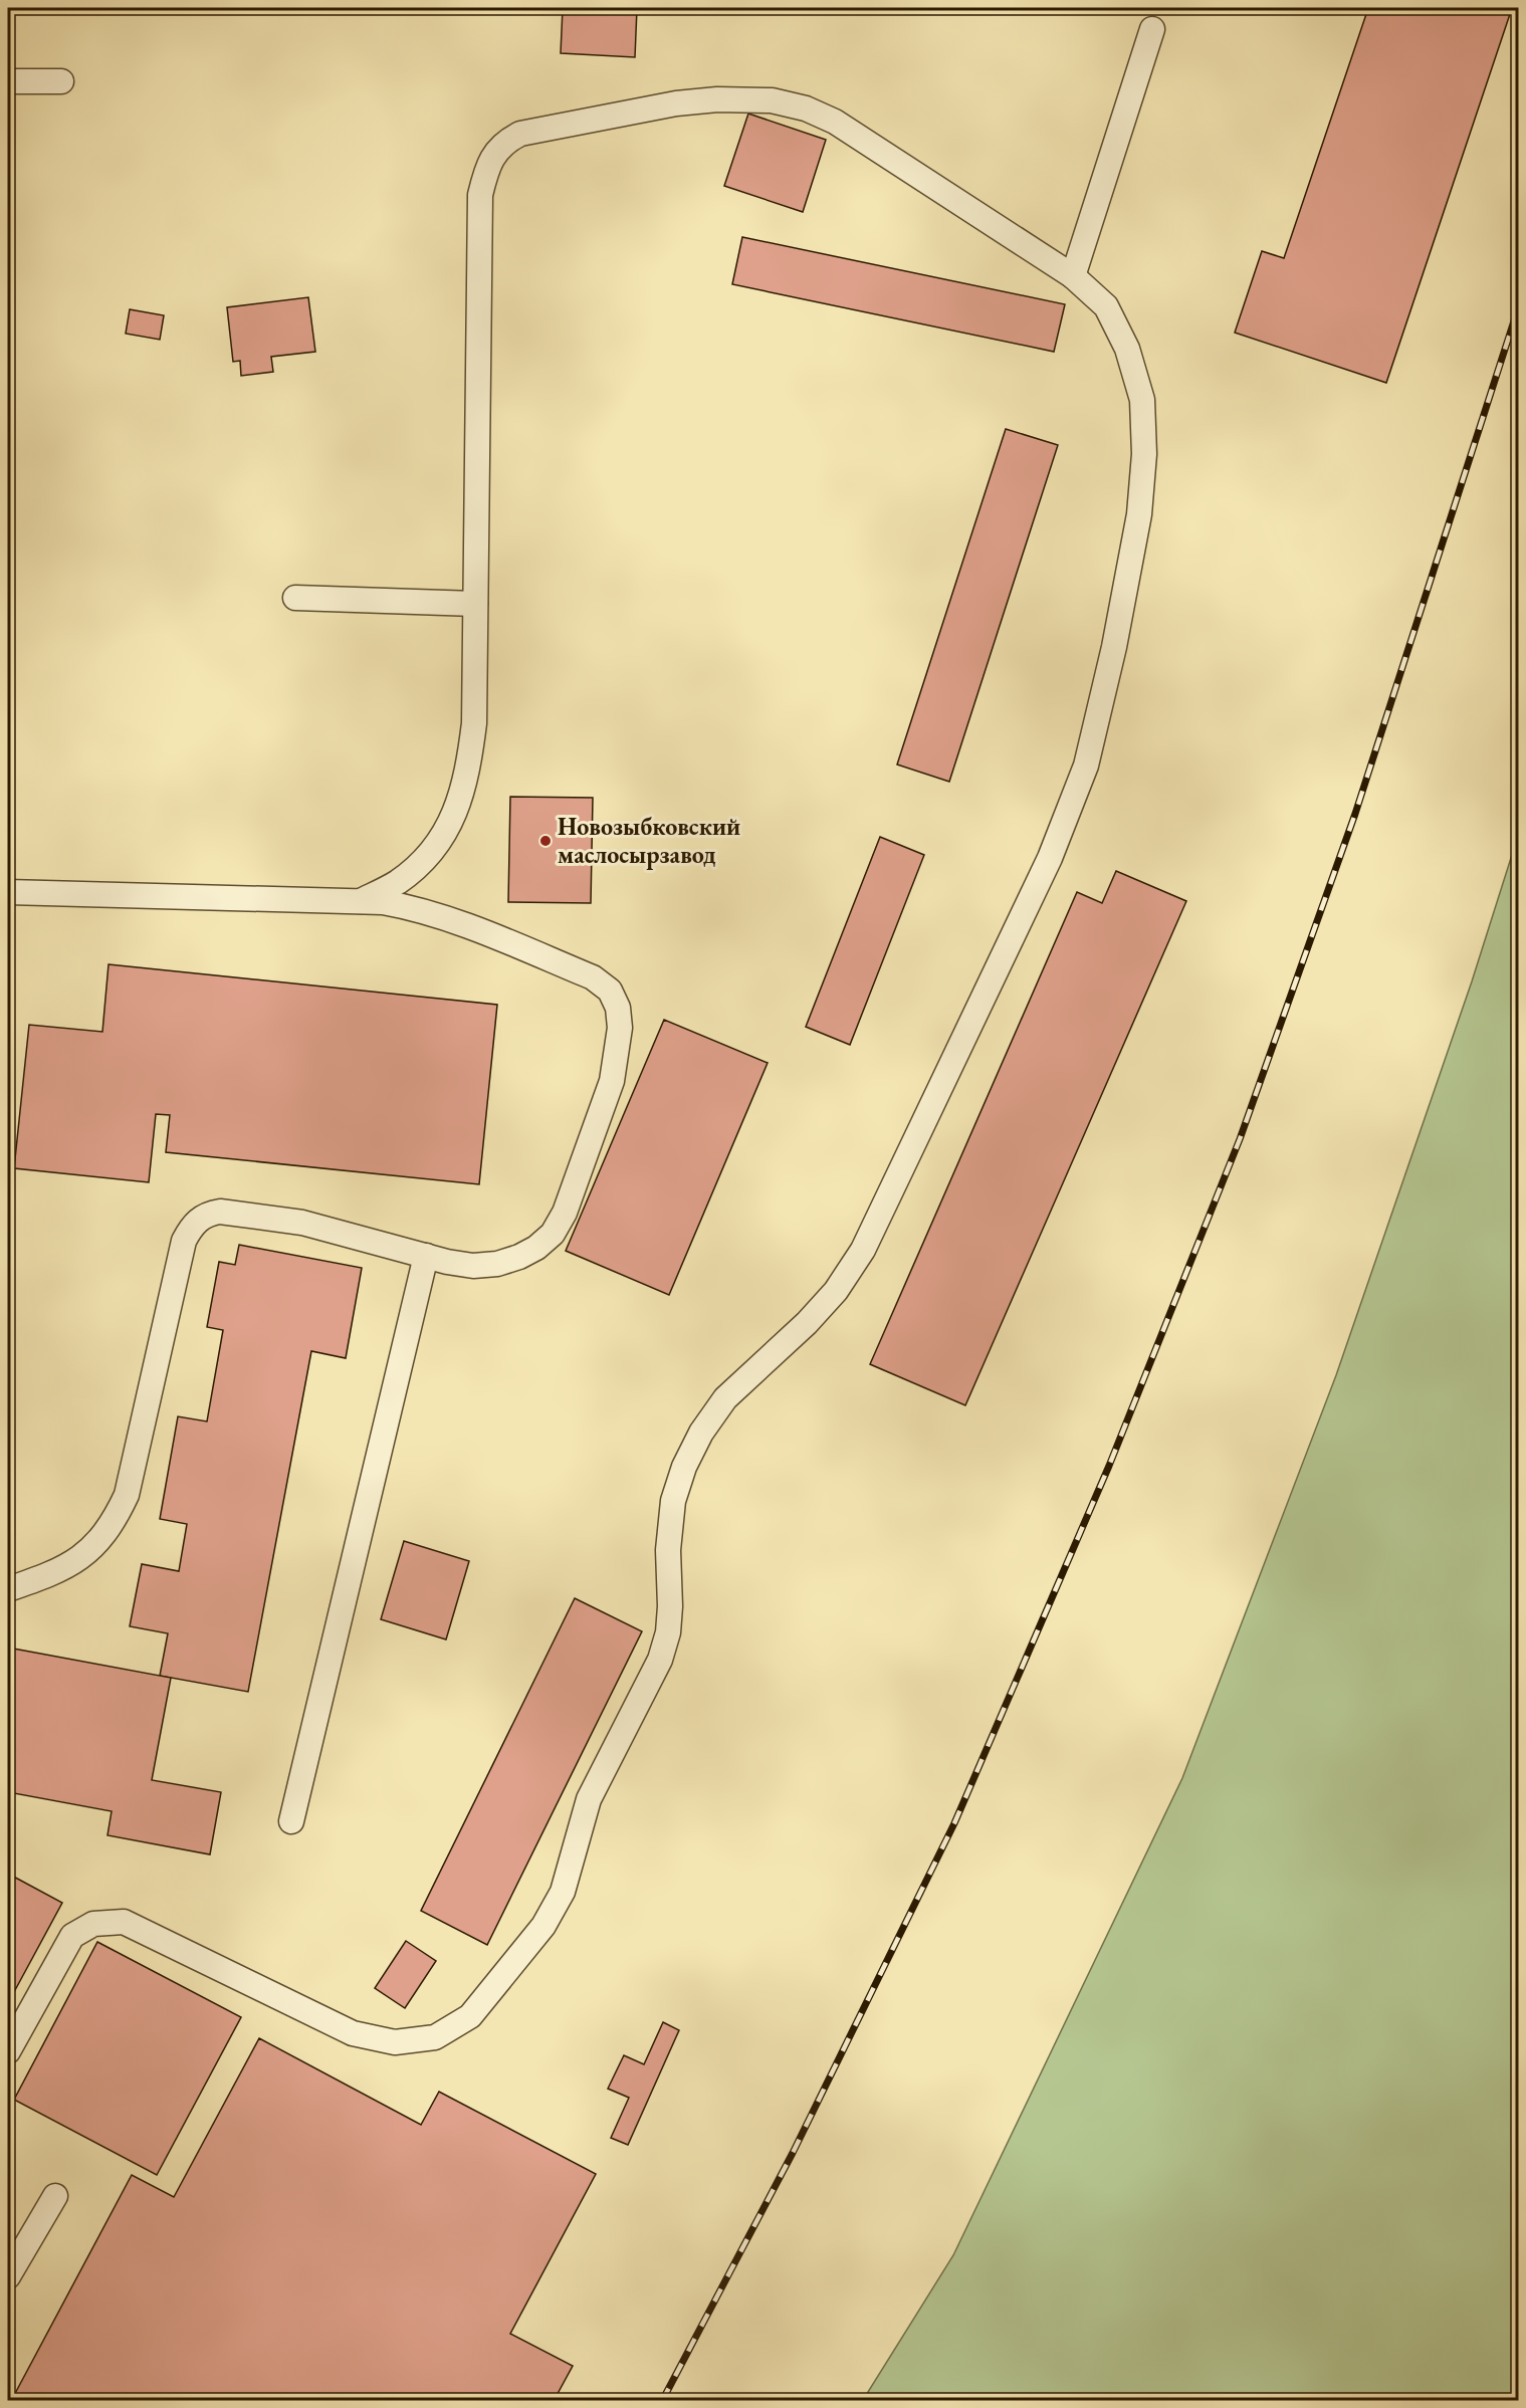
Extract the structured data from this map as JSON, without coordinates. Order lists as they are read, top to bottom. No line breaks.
{"places":["Новозыбковский маслосырзавод"]}
